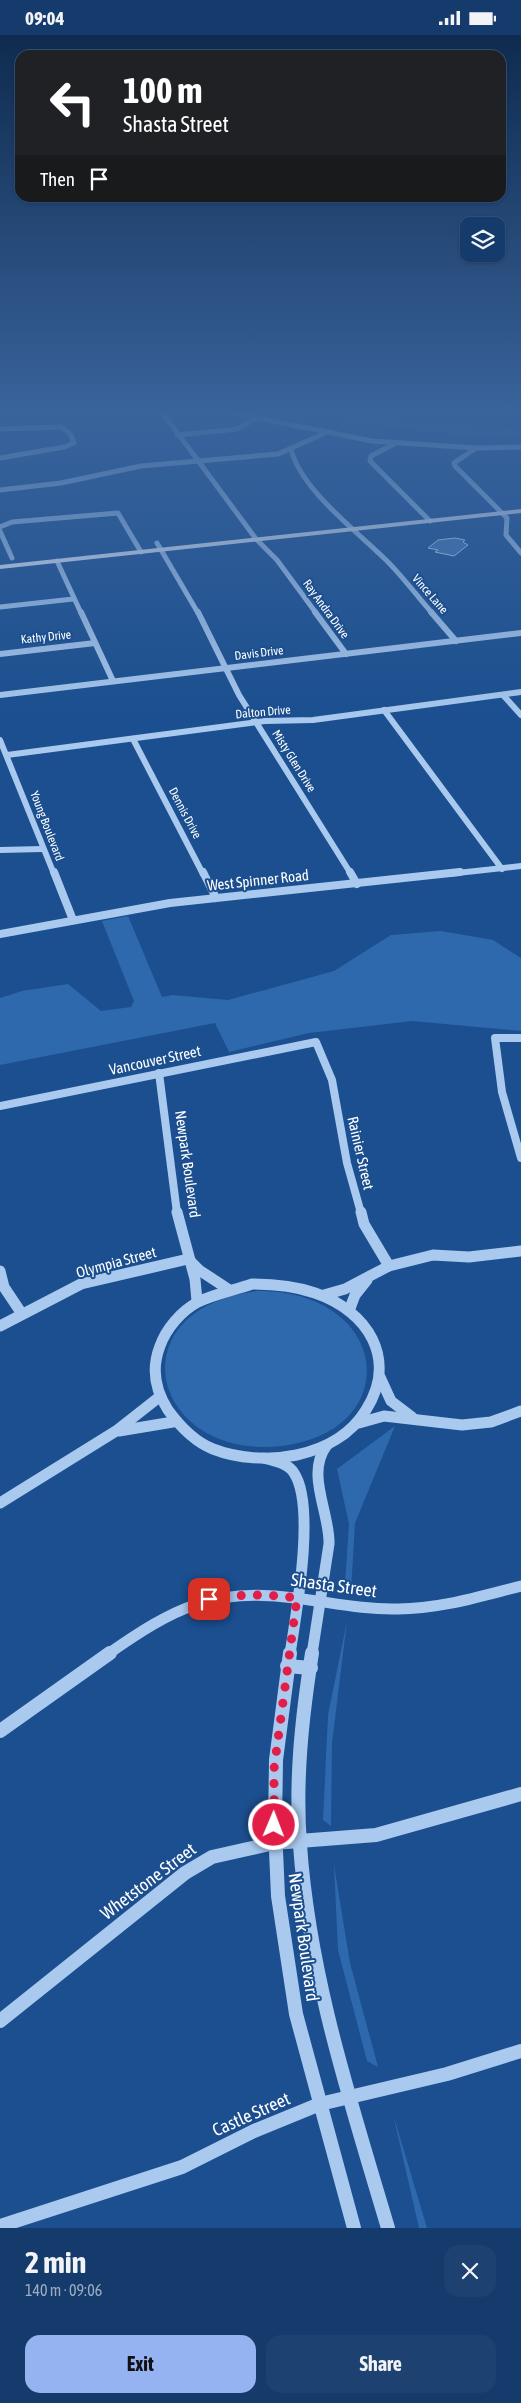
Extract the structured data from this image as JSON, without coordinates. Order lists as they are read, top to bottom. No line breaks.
{"streets":{"street":["Vince Lane","Ray Andra Drive","Kathy Drive","Davis Drive","Dalton Drive","Misty Glen Drive","Dennis Drive","Young Boulevard","West Spinner Road","Vancouver Street","Rainier Street","Newpark Boulevard","Olympia Street","Shasta Street","Whetstone Street","Castle Street"]},"crossings":[["Vince Lane","Davis Drive"],["Ray Andra Drive","Davis Drive"],["Davis Drive","Misty Glen Drive"],["Dalton Drive","Misty Glen Drive"],["Dalton Drive","Dennis Drive"],["Dalton Drive","Young Boulevard"],["Misty Glen Drive","West Spinner Road"],["Dennis Drive","West Spinner Road"],["Young Boulevard","West Spinner Road"],["Vancouver Street","Rainier Street"],["Vancouver Street","Newpark Boulevard"],["Newpark Boulevard","Olympia Street"],["Newpark Boulevard","Shasta Street"],["Newpark Boulevard","Whetstone Street"],["Newpark Boulevard","Castle Street"]],"page":{"status":"09:04","turn":["100 m","Shasta Street"],"then":"Then","heading":["2 min","140 m · 09:06"],"buttons":["Exit","Share"]}}
